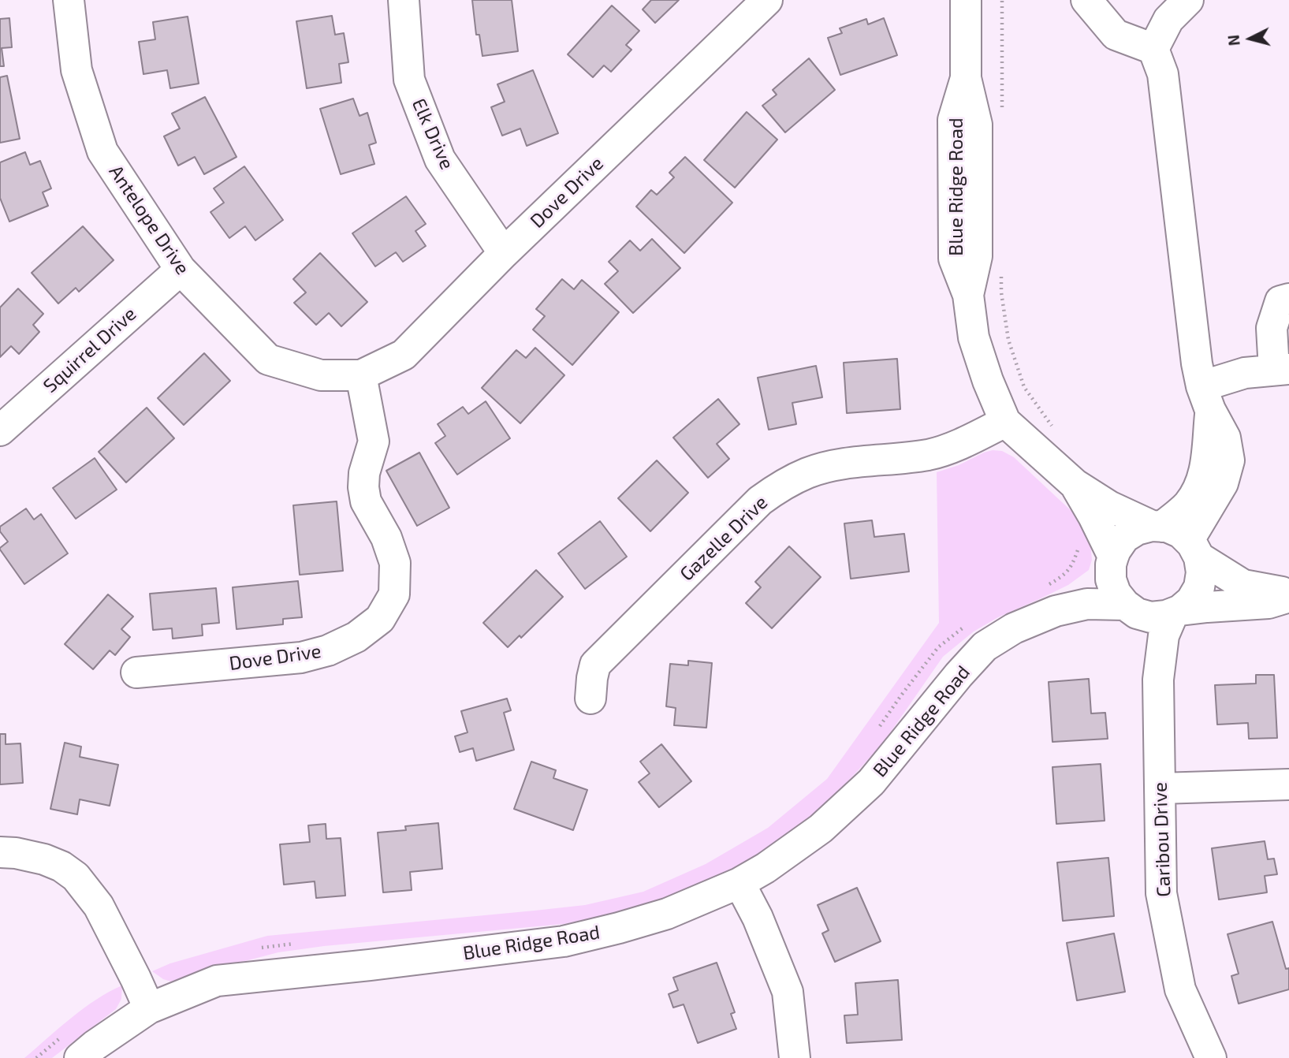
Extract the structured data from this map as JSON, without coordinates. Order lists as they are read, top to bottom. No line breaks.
{"streets":{"street":["Elk Drive","Blue Ridge Road","Dove Drive","Antelope Drive","Squirrel Drive","Gazelle Drive","Caribou Drive"]},"crossings":[["Elk Drive","Dove Drive"],["Blue Ridge Road","Gazelle Drive"],["Blue Ridge Road","Caribou Drive"],["Dove Drive","Antelope Drive"],["Antelope Drive","Squirrel Drive"]],"north":"left"}
